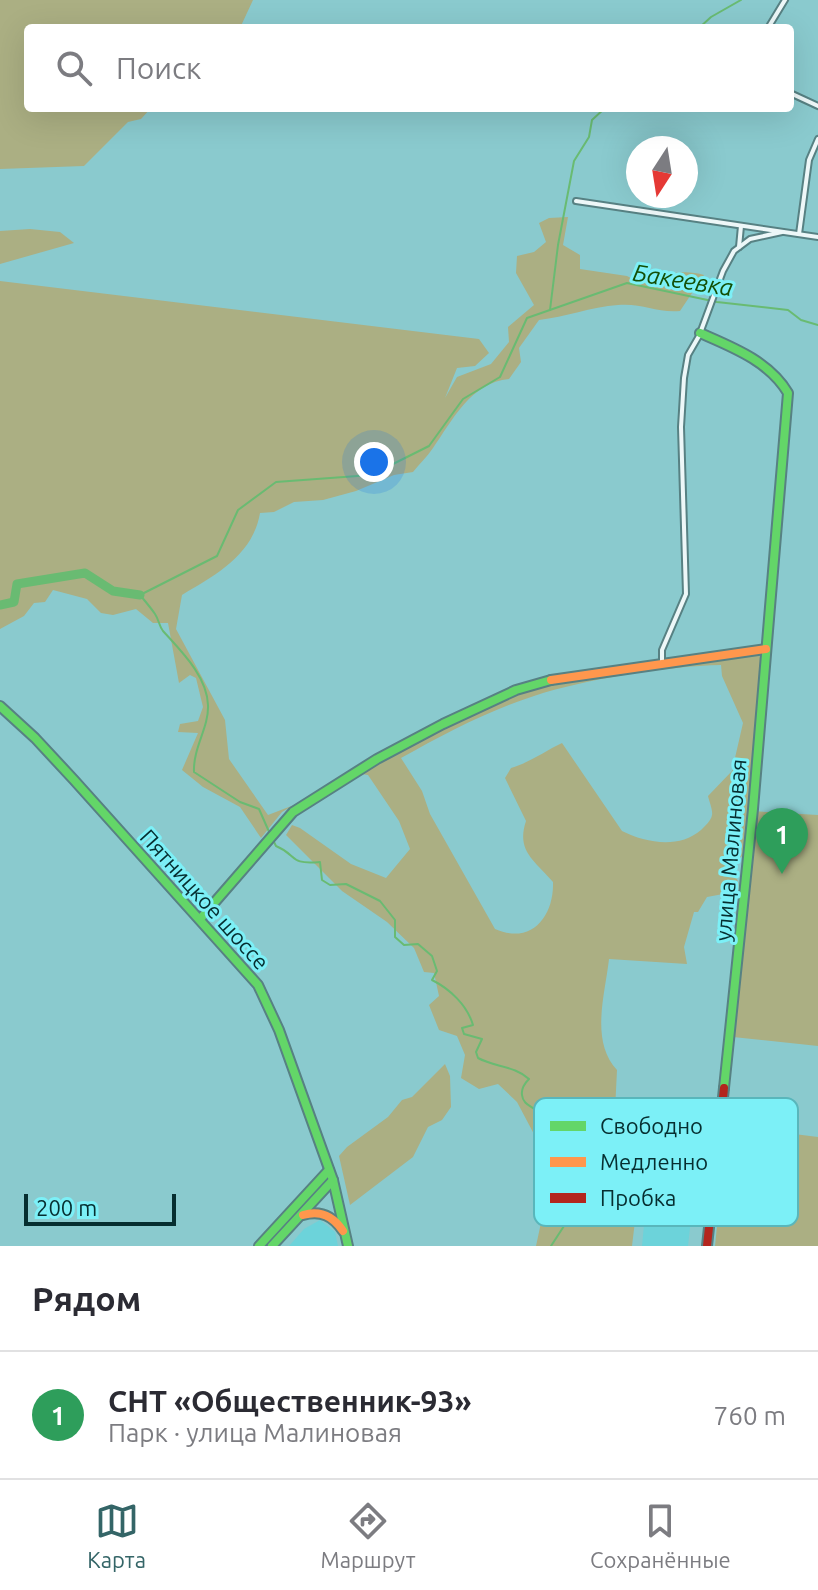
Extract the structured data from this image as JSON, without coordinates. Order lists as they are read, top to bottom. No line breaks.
{"streets":{"street":["улица Малиновая","Пятницкое шоссе"]},"water":["Бакеевка"],"legend":["Свободно","Медленно","Пробка"],"scale_bar":"200 m","north":"bottom","page":{"search":"Поиск","pins":"1","scale":"200 m","heading":"Рядом","list":[{"mark":"1","name":"СНТ «Общественник-93»","note":"Парк · улица Малиновая","value":"760 m"}],"nav":["Карта","Маршрут","Сохранённые"]}}
